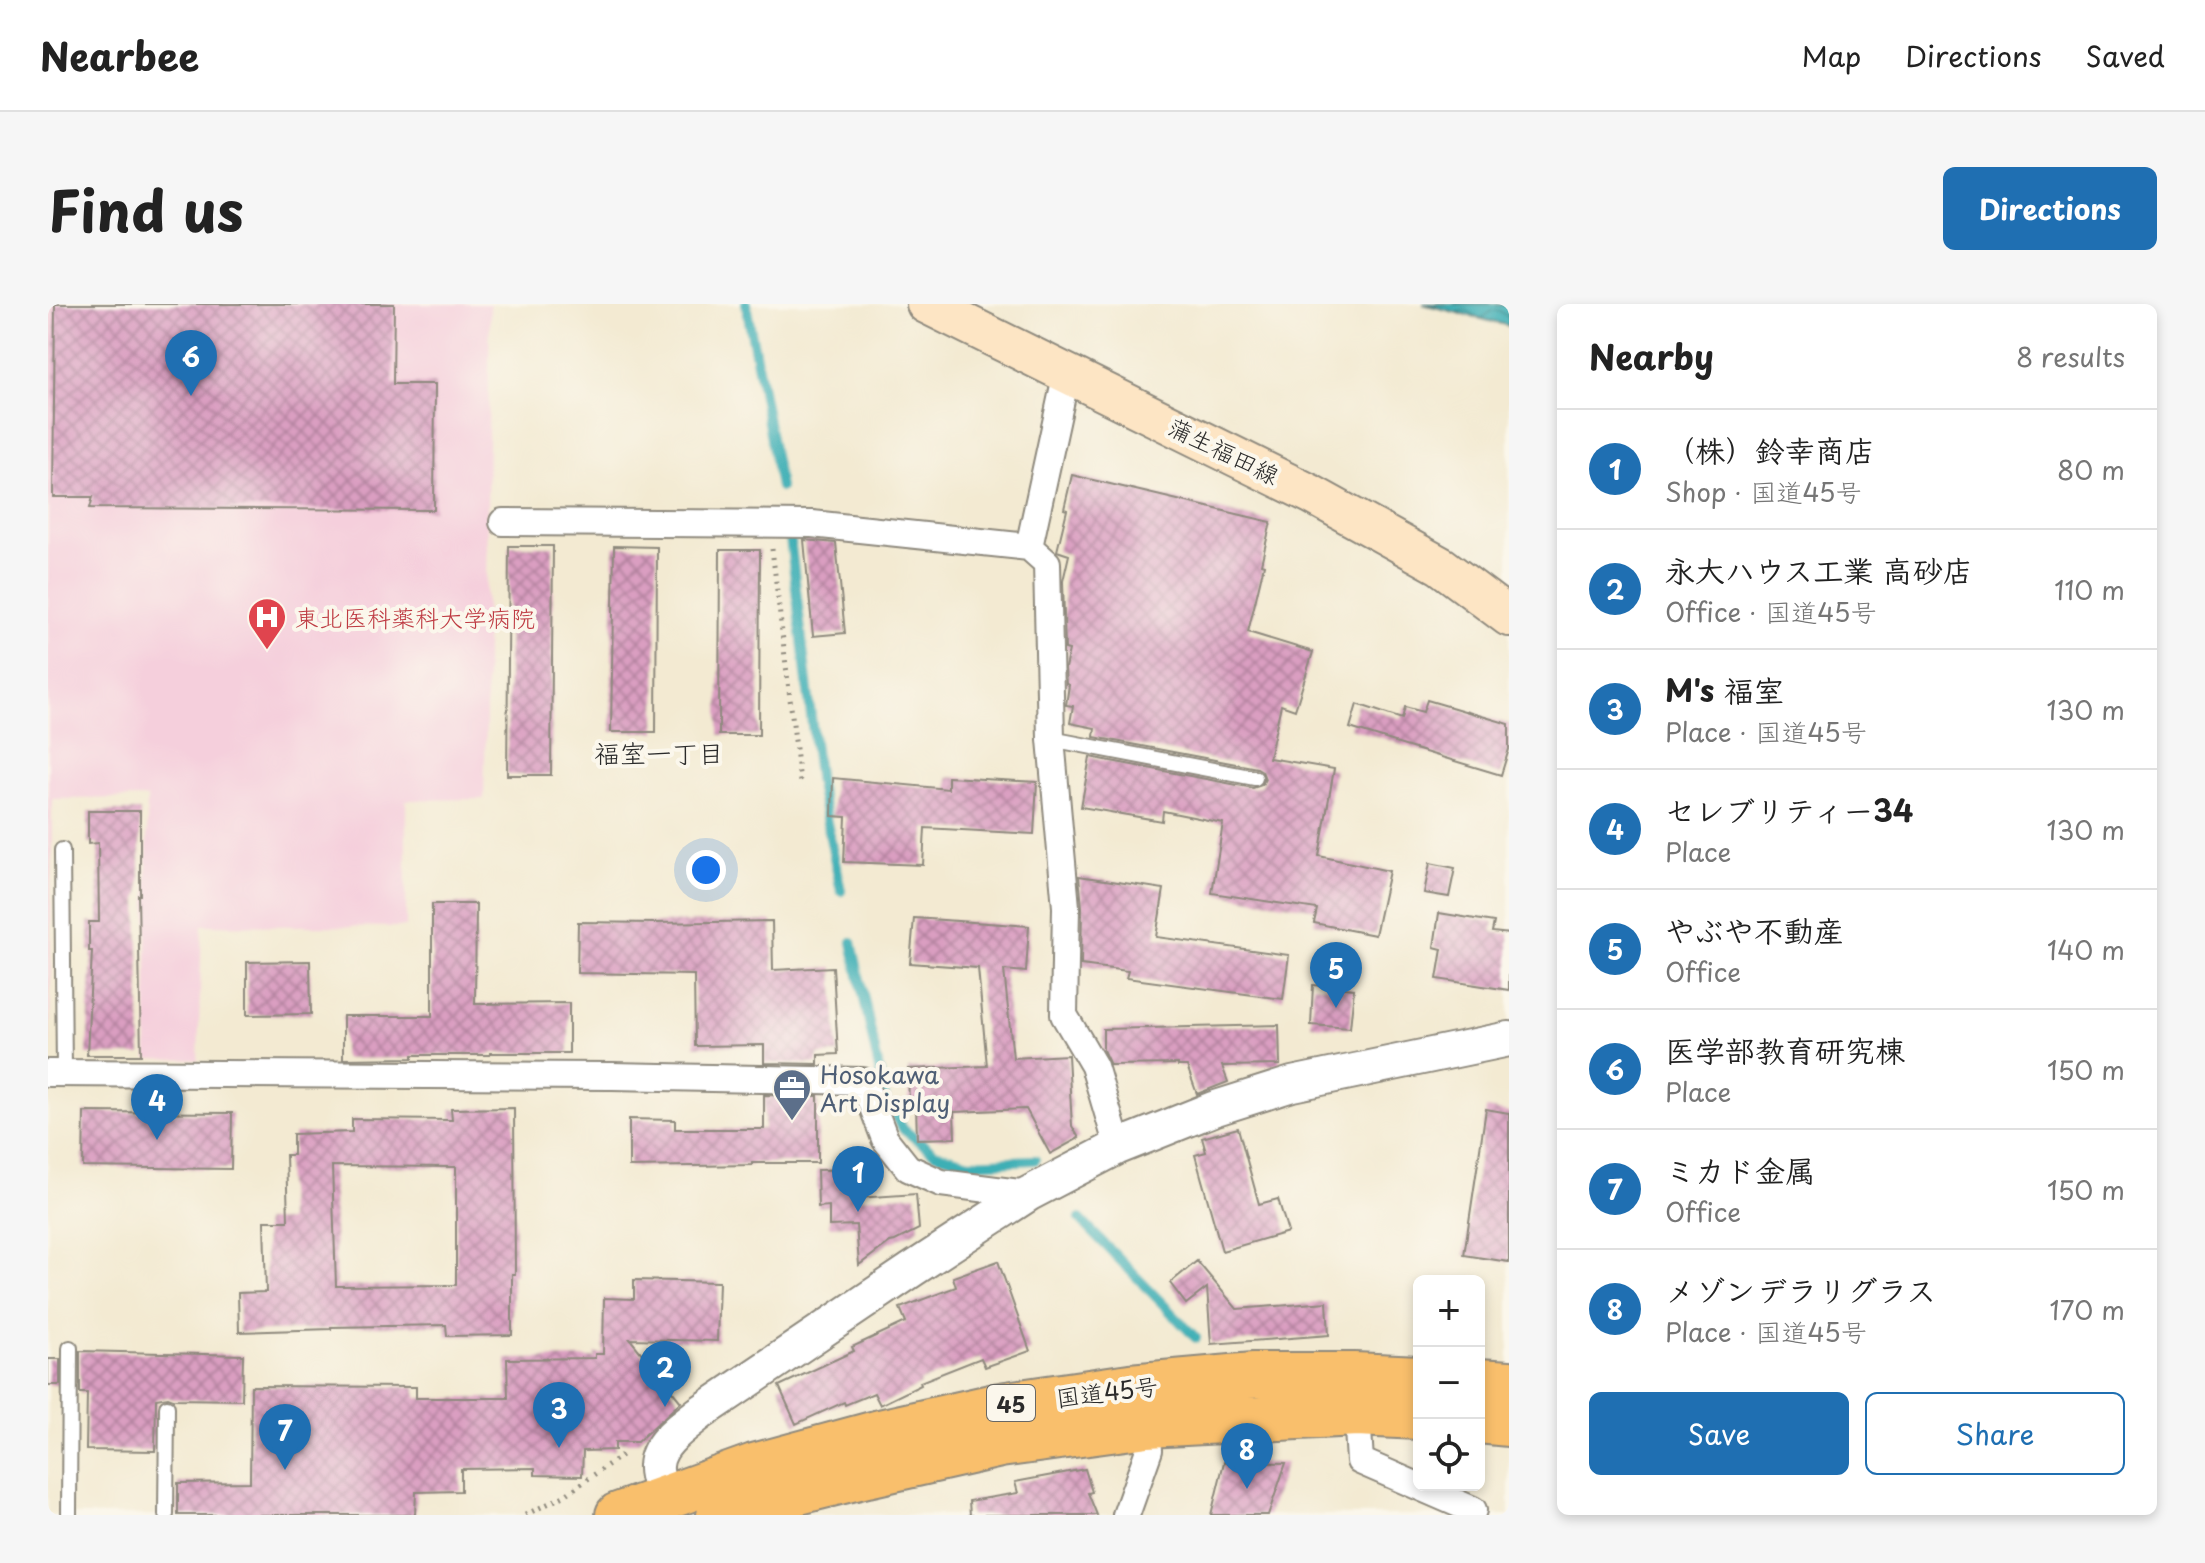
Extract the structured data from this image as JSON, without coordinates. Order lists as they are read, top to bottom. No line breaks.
{"streets":{"highway":["国道45号","45"],"main road":["蒲生福田線"]},"districts":["福室一丁目"],"places":{"hospital":["東北医科薬科大学病院"],"office":["Hosokawa Art Display"]},"page":{"header":"Nearbee","nav":["Map","Directions","Saved"],"title":"Find us","buttons":["Directions",["Save","Share"]],"heading":["Nearby","8 results"],"pins":["6","5","4","1","2","3","7","8"],"list":[{"mark":"1","name":"（株）鈴幸商店","note":"Shop · 国道45号","value":"80 m"},{"mark":"2","name":"永大ハウス工業 高砂店","note":"Office · 国道45号","value":"110 m"},{"mark":"3","name":"M's 福室","note":"Place · 国道45号","value":"130 m"},{"mark":"4","name":"セレブリティー34","note":"Place","value":"130 m"},{"mark":"5","name":"やぶや不動産","note":"Office","value":"140 m"},{"mark":"6","name":"医学部教育研究棟","note":"Place","value":"150 m"},{"mark":"7","name":"ミカド金属","note":"Office","value":"150 m"},{"mark":"8","name":"メゾンデラリグラス","note":"Place · 国道45号","value":"170 m"}],"map_buttons":["+","−"]}}
